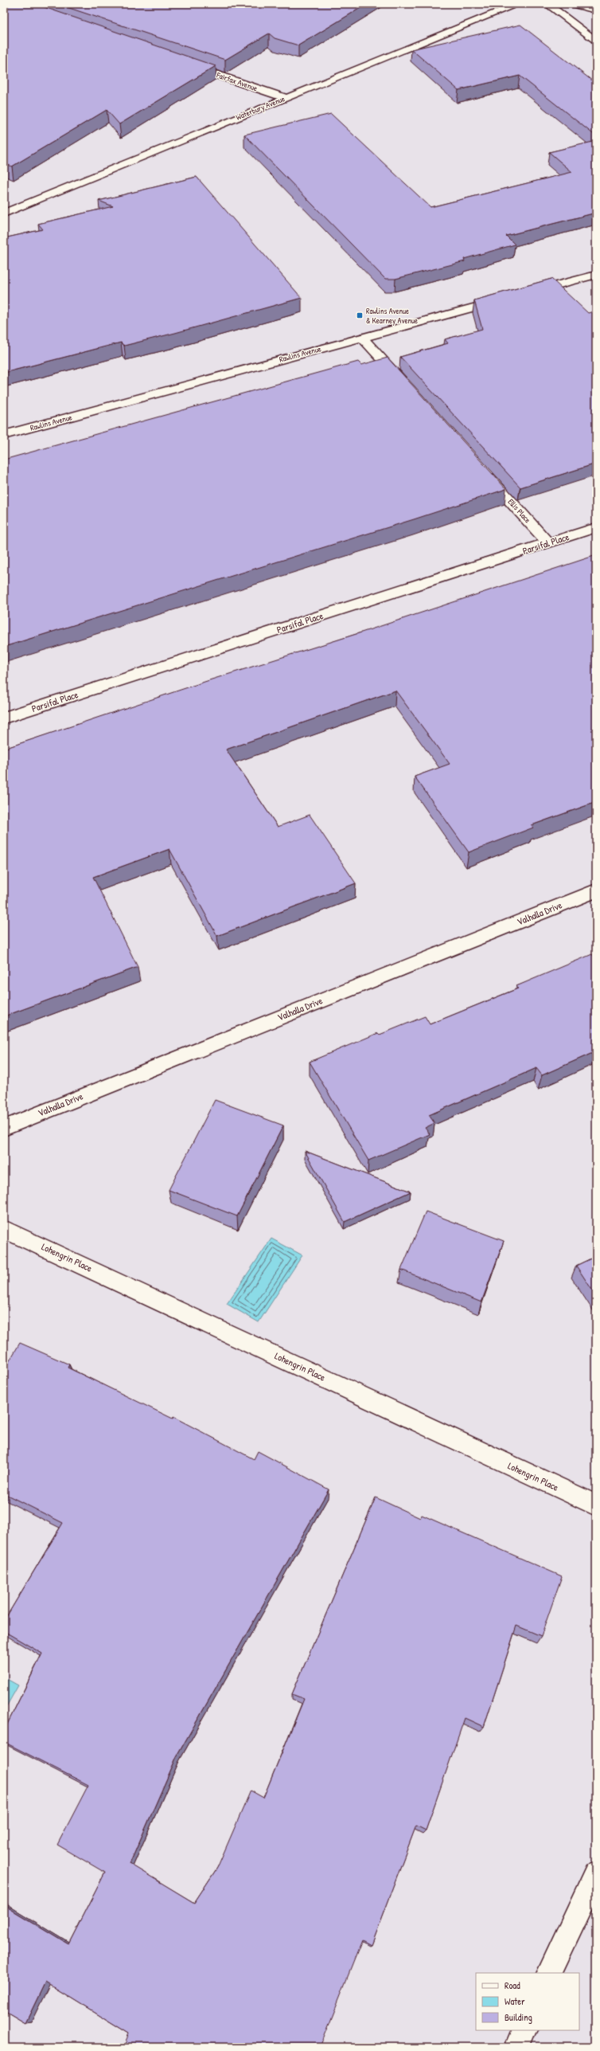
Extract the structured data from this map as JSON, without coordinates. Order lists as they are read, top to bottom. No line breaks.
{"streets":{"street":["Fairfax Avenue","Waterbury Avenue","Rawlins Avenue","Ellis Place","Parsifal Place","Valhalla Drive","Lohengrin Place"]},"crossings":[["Fairfax Avenue","Waterbury Avenue"],["Ellis Place","Parsifal Place"]],"places":{"transit":["Rawlins Avenue & Kearney Avenue"]},"legend":["Road","Water","Building"]}
